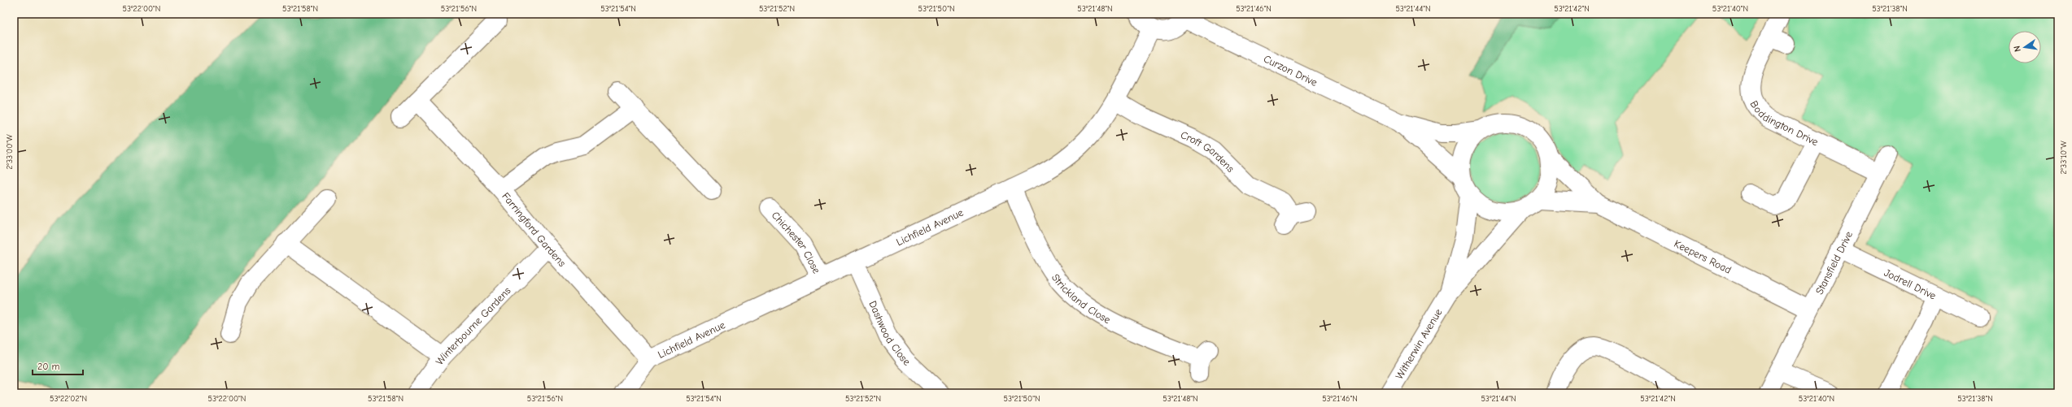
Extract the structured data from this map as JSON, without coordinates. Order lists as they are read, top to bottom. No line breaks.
{"streets":{"street":["Curzon Drive","Boddington Drive","Croft Gardens","Lichfield Avenue","Farringford Gardens","Chichester Close","Keepers Road","Stansfield Drive","Jodrell Drive","Strickland Close","Winterbourne Gardens","Dashwood Close","Witherwin Avenue"]},"crossings":[["Boddington Drive","Stansfield Drive"],["Croft Gardens","Lichfield Avenue"],["Lichfield Avenue","Farringford Gardens"],["Lichfield Avenue","Chichester Close"],["Lichfield Avenue","Strickland Close"],["Lichfield Avenue","Dashwood Close"],["Farringford Gardens","Winterbourne Gardens"],["Keepers Road","Stansfield Drive"],["Stansfield Drive","Jodrell Drive"]],"scale_bar":"20 m","north":"left","coordinates":["53°22'00\"N","53°21'58\"N","53°21'56\"N","53°21'54\"N","53°21'52\"N","53°21'50\"N","53°21'48\"N","53°21'46\"N","53°21'44\"N","53°21'42\"N","53°21'40\"N","53°21'38\"N","2°33'00\"W","2°33'10\"W","53°22'02\"N"]}
